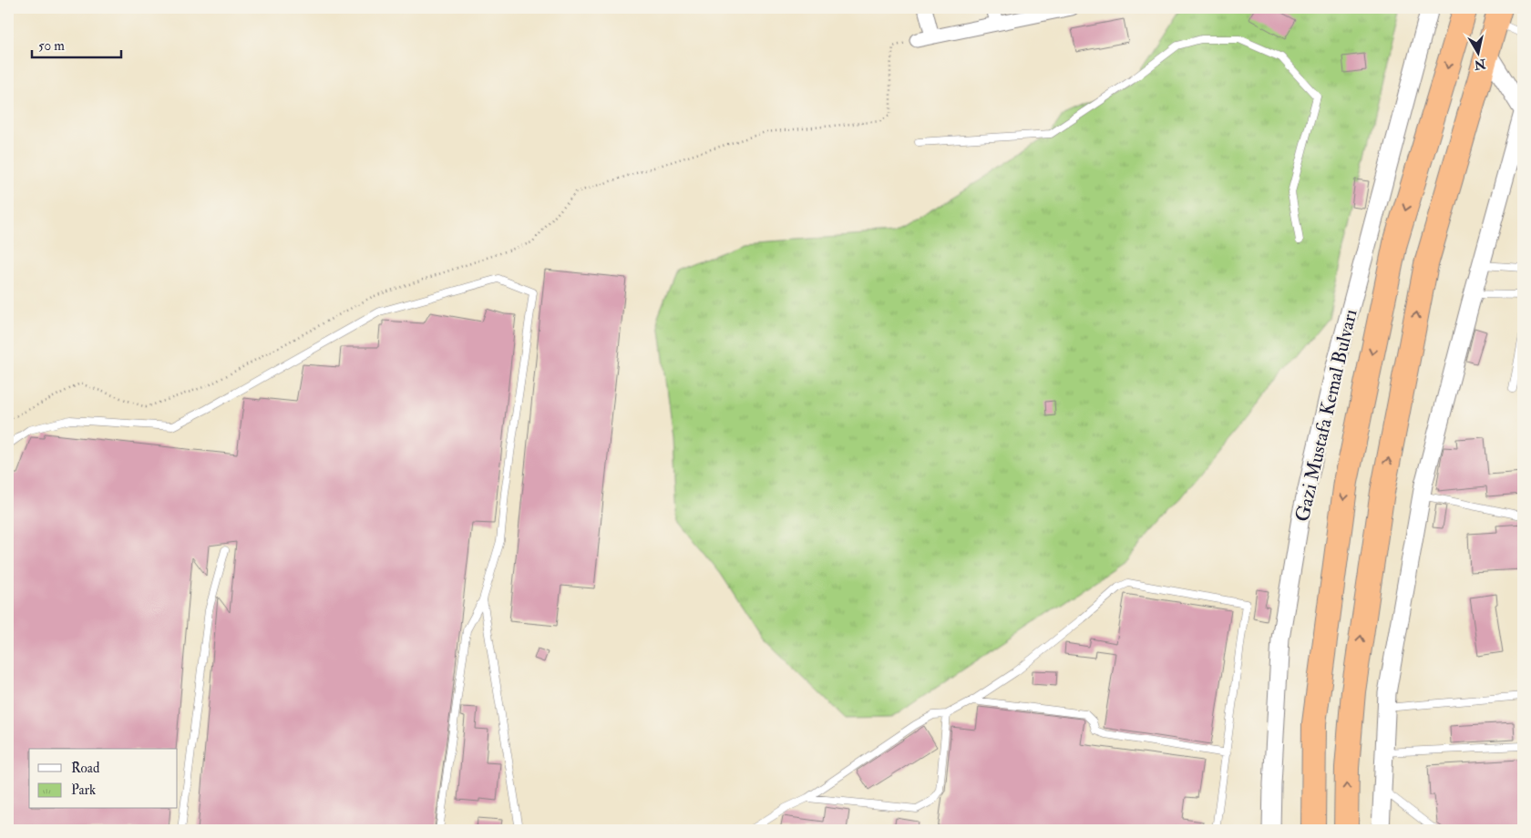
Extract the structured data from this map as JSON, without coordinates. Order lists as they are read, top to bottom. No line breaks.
{"streets":{"highway":["Gazi Mustafa Kemal Bulvarı"]},"legend":["Road","Park"],"scale_bar":"50 m","north":"bottom"}
